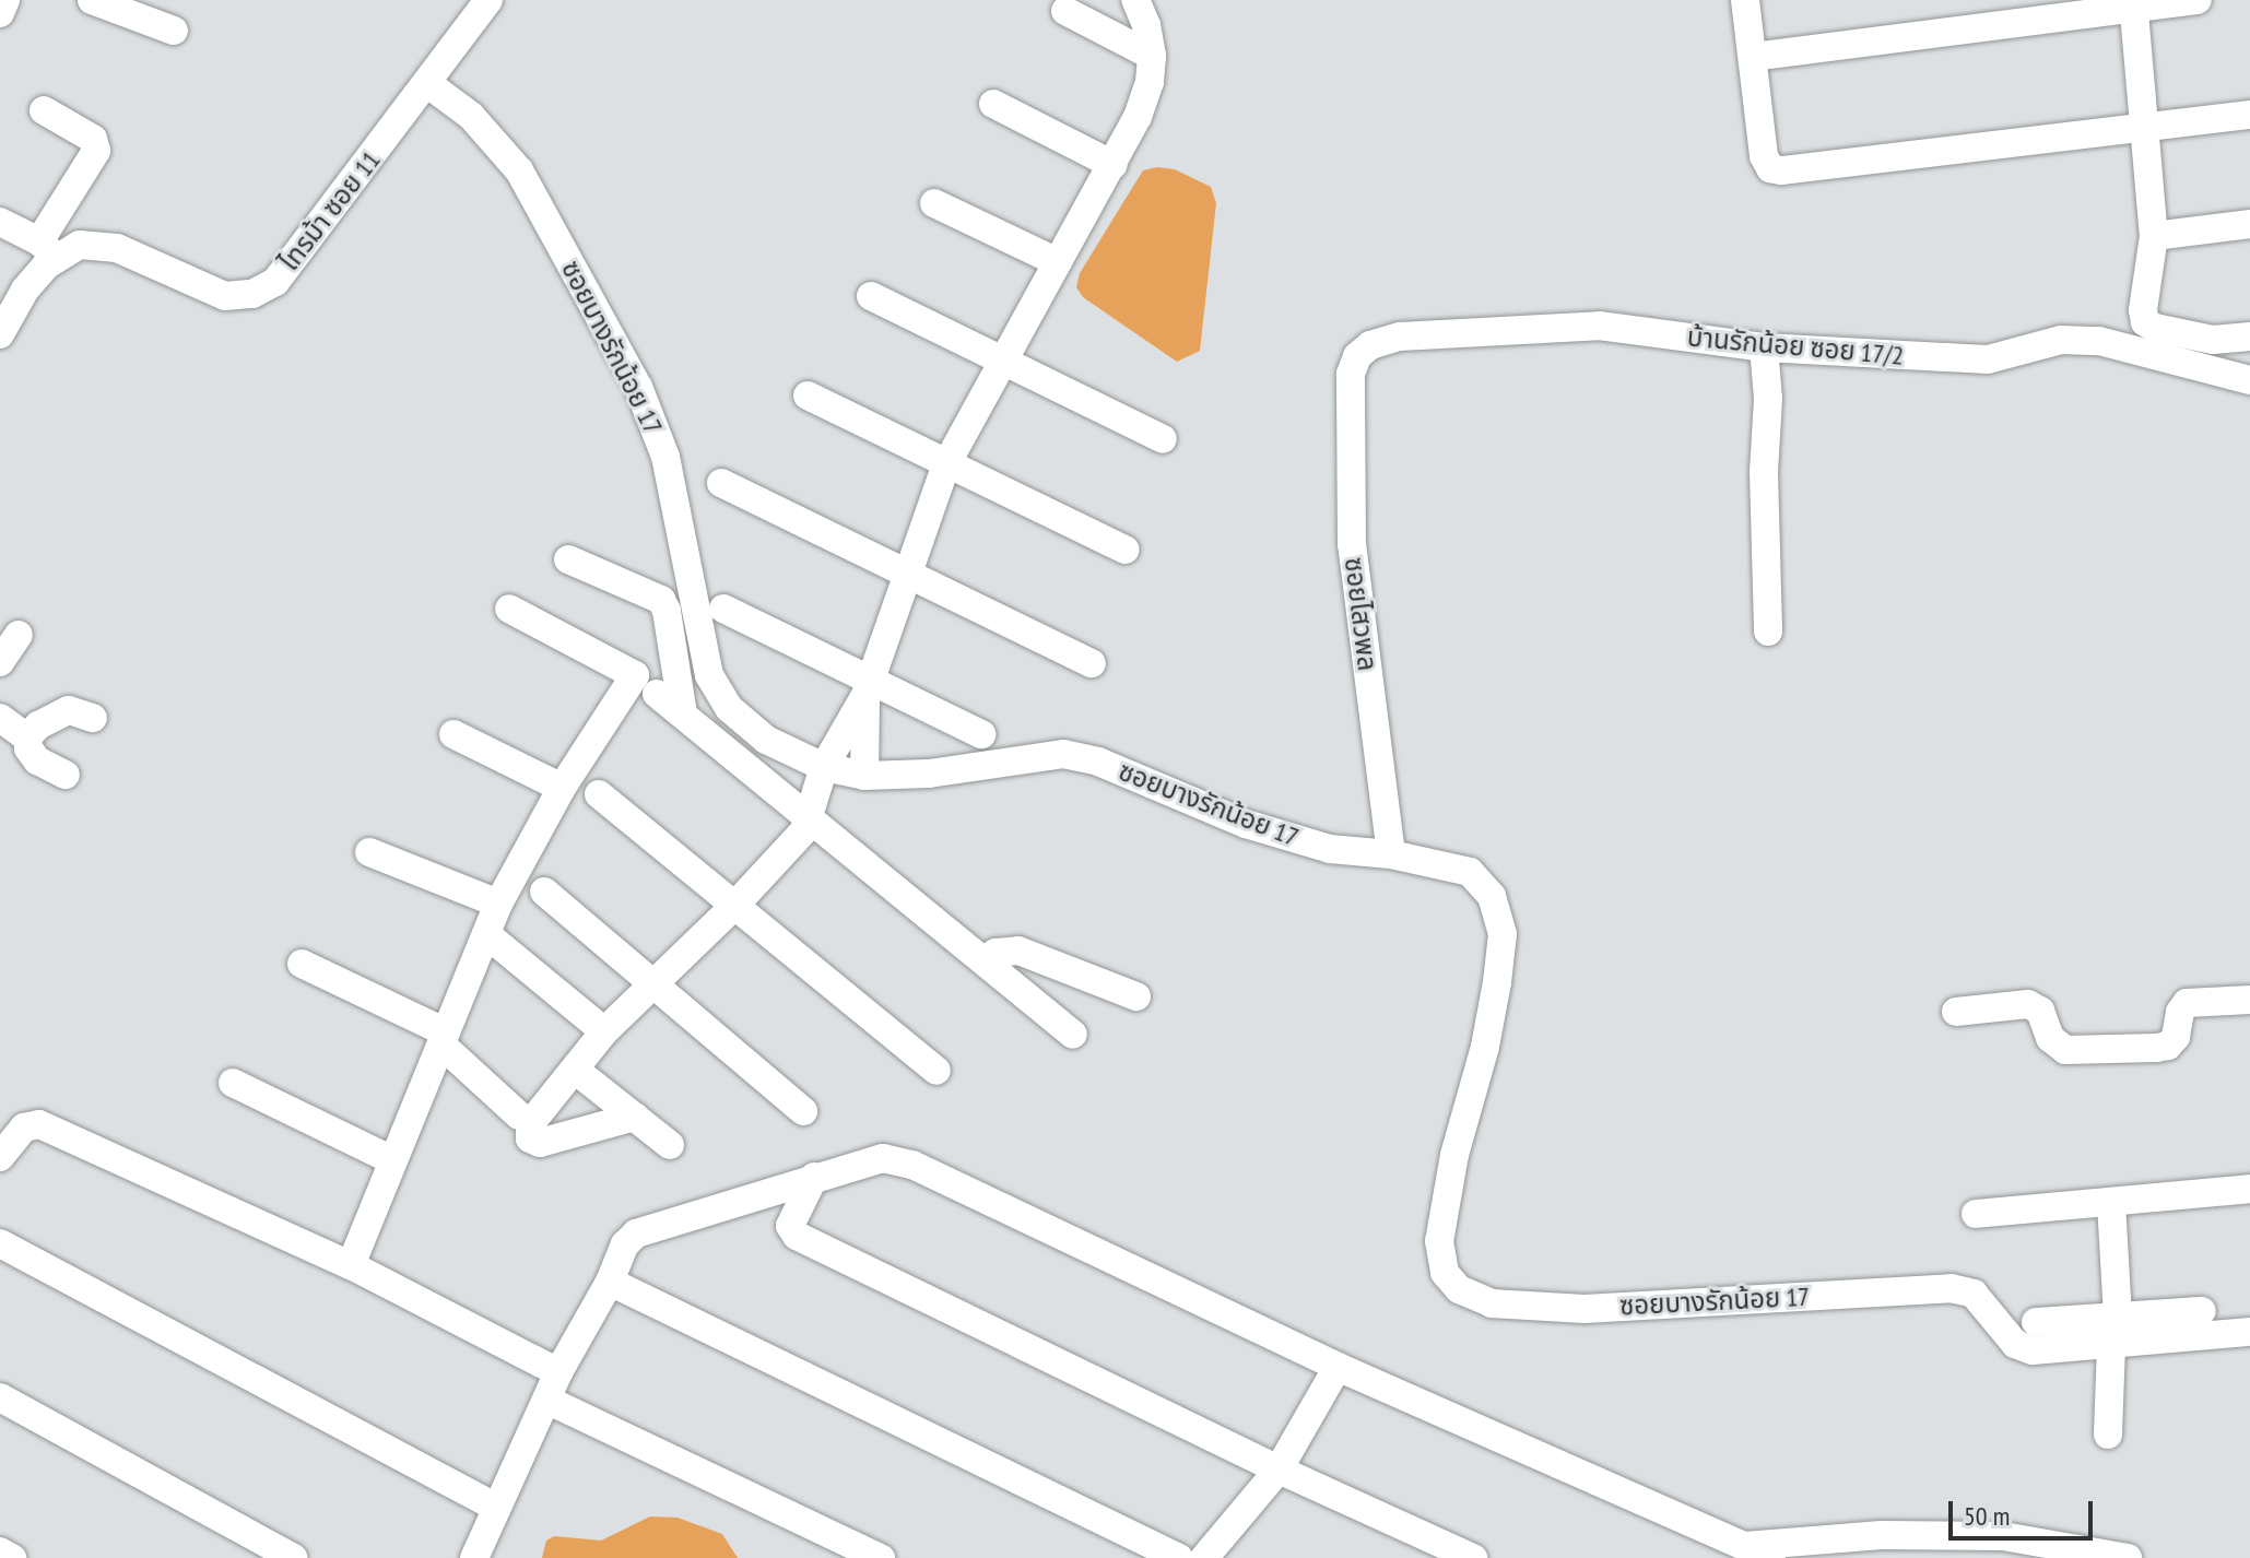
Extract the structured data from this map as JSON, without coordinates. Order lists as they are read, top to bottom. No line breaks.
{"streets":{"street":["ไทรม้า ซอย 11","บ้านรักน้อย ซอย 17/2","ซอยบางรักน้อย 17","ซอยไสวพล"]},"crossings":[["ไทรม้า ซอย 11","ซอยบางรักน้อย 17"],["บ้านรักน้อย ซอย 17/2","ซอยไสวพล"],["ซอยบางรักน้อย 17","ซอยไสวพล"]],"scale_bar":"50 m"}
